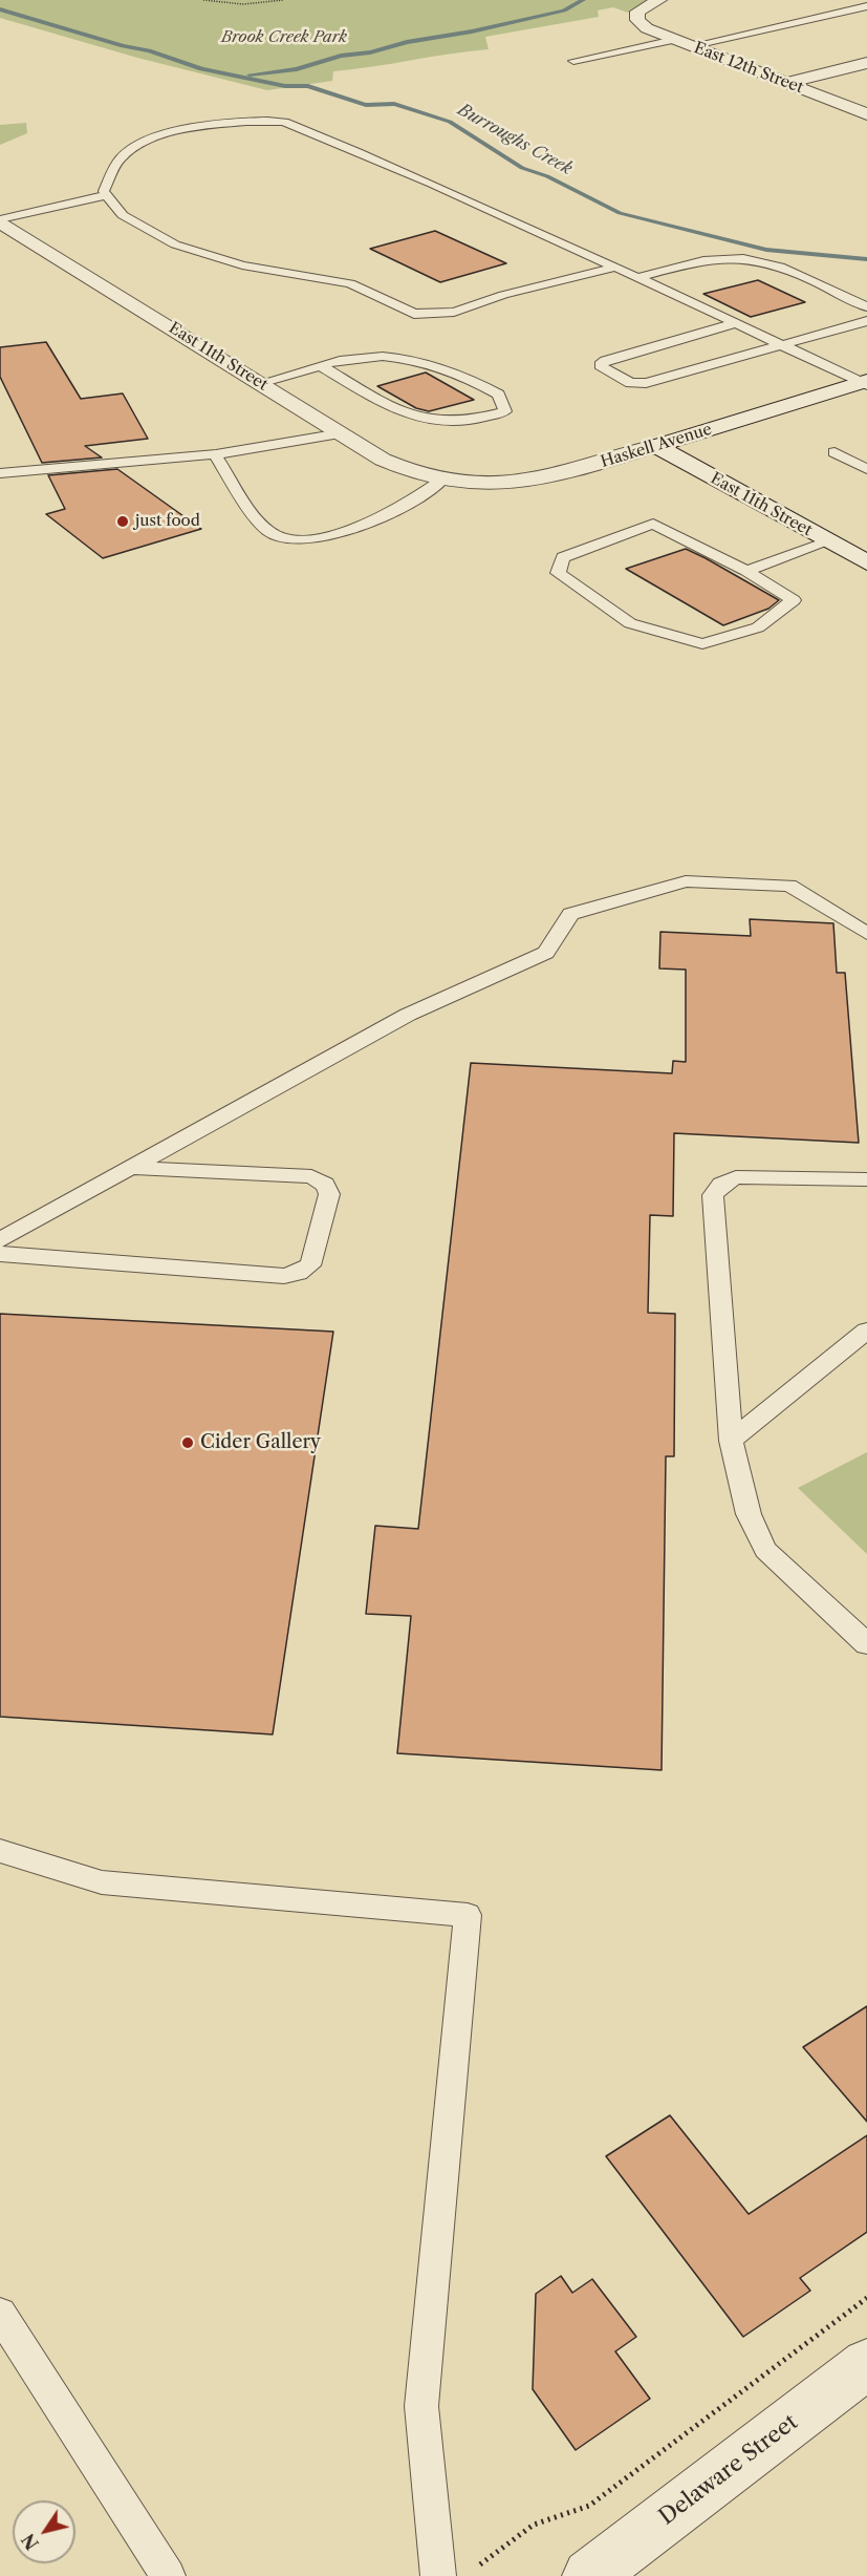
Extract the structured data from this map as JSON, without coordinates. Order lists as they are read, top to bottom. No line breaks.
{"streets":{"street":["East 12th Street","East 11th Street","Haskell Avenue","Delaware Street"]},"crossings":[["East 11th Street","Haskell Avenue"]],"water":["Burroughs Creek"],"parks":["Brook Creek Park"],"places":["just food","Cider Gallery"],"north":"bottom left"}
